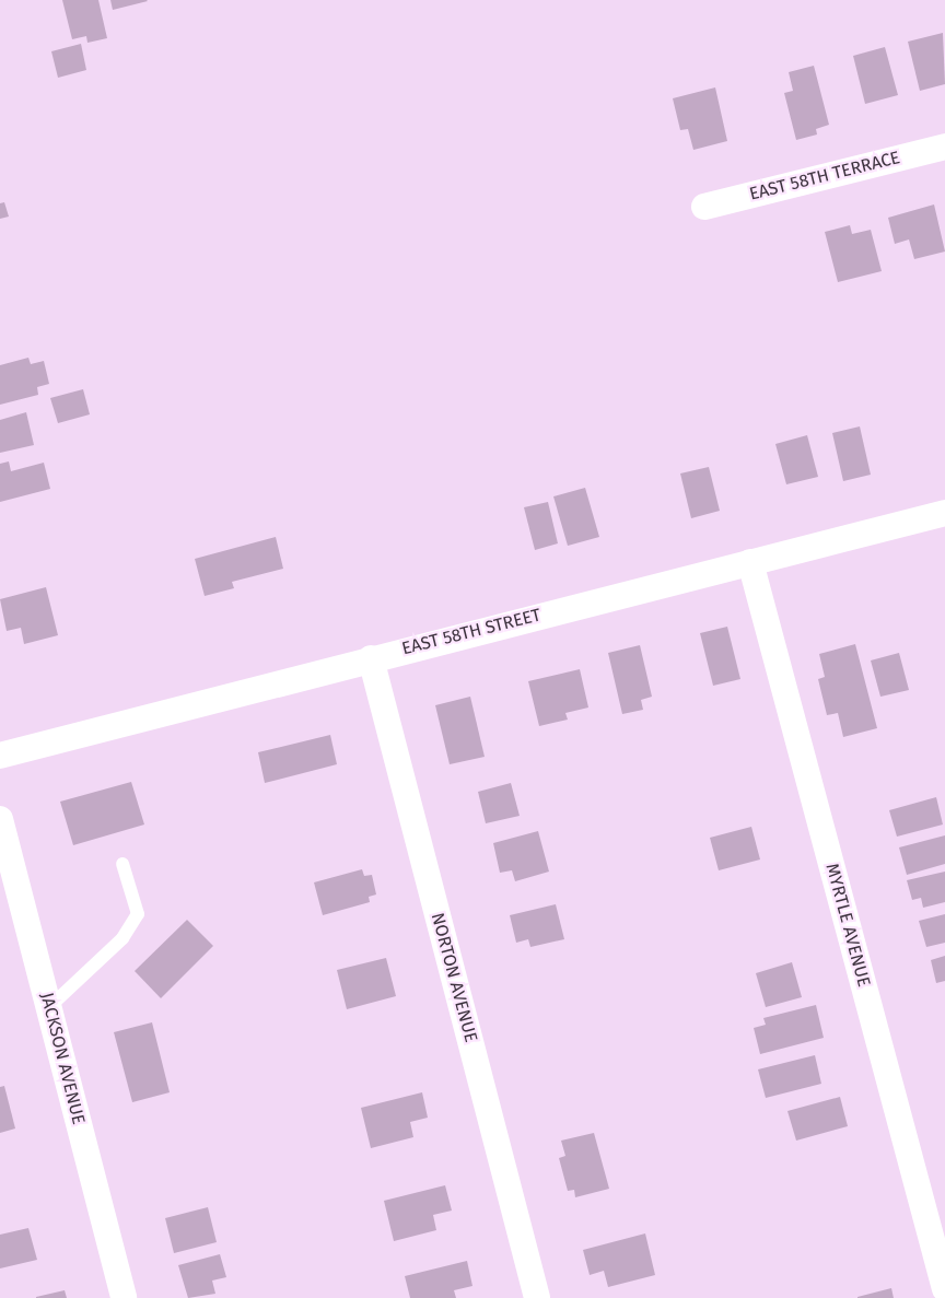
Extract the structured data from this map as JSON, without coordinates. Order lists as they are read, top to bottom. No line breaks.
{"streets":{"street":["EAST 58TH TERRACE","EAST 58TH STREET","MYRTLE AVENUE","NORTON AVENUE","JACKSON AVENUE"]},"crossings":[["EAST 58TH STREET","MYRTLE AVENUE"],["EAST 58TH STREET","NORTON AVENUE"]]}
